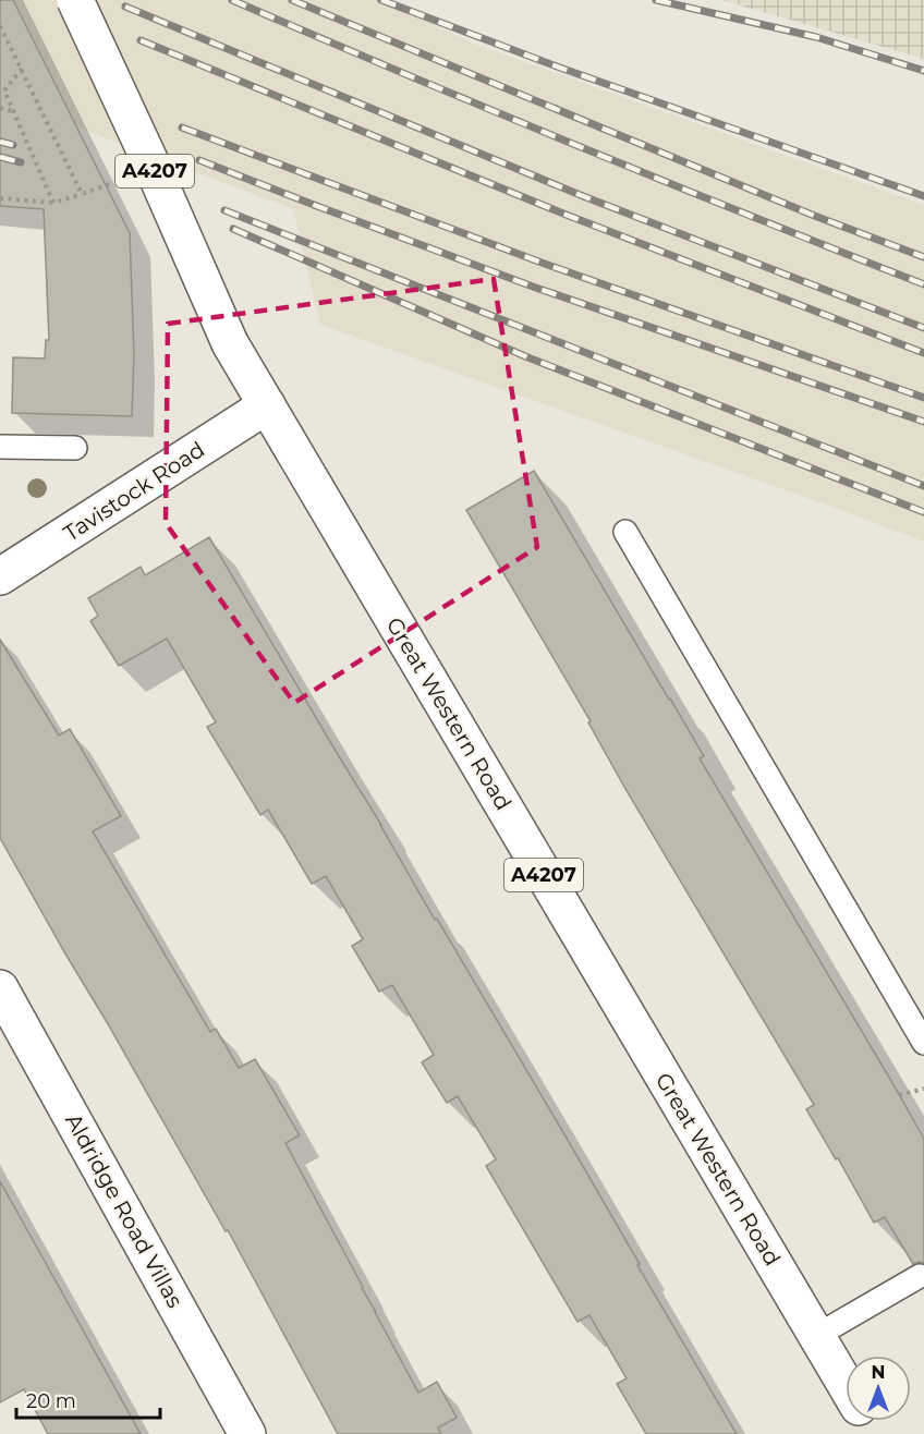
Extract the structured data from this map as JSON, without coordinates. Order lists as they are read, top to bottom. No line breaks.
{"streets":{"main road":["A4207","Tavistock Road","Great Western Road","Aldridge Road Villas"]},"crossings":[["Tavistock Road","Great Western Road"]],"scale_bar":"20 m","north":"top"}
